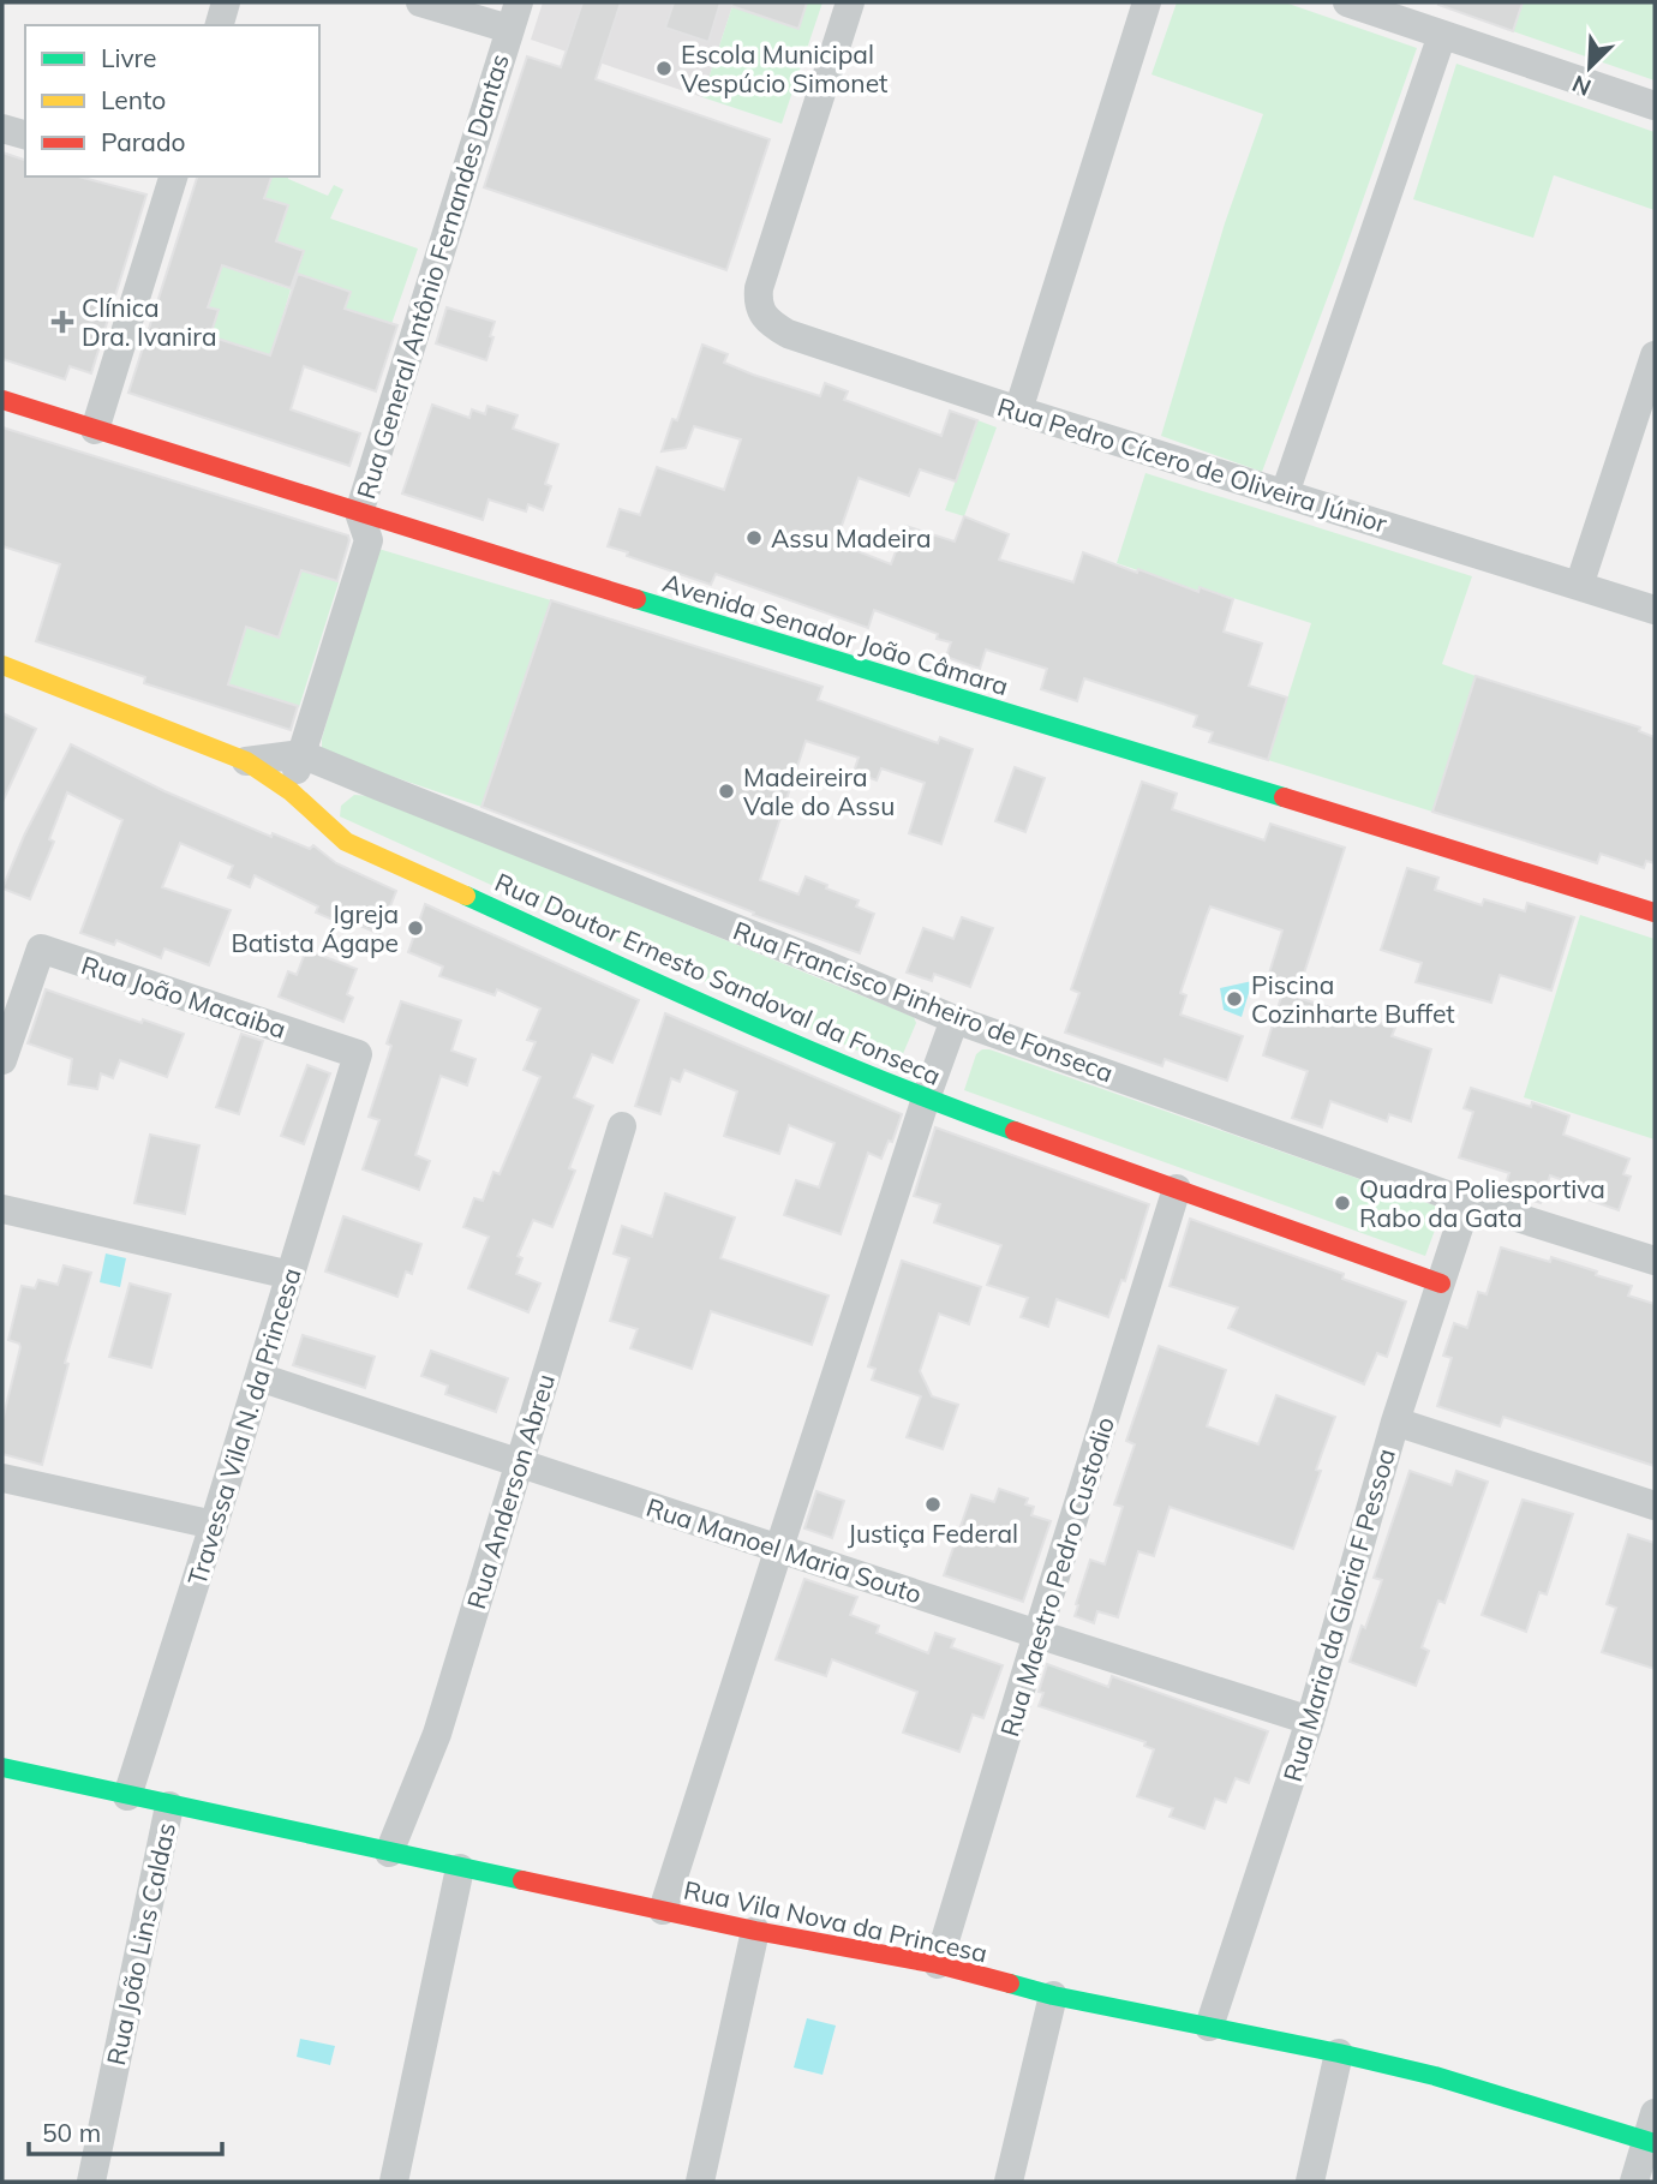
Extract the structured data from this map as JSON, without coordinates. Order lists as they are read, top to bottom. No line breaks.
{"streets":{"street":["Rua General Antônio Fernandes Dantas","Rua Pedro Cícero de Oliveira Júnior","Avenida Senador João Câmara","Rua Doutor Ernesto Sandoval da Fonseca","Rua João Macaiba","Rua Francisco Pinheiro de Fonseca","Travessa Vila N. da Princesa","Rua Anderson Abreu","Rua Manoel Maria Souto","Rua Maestro Pedro Custodio","Rua Maria da Gloria F Pessoa","Rua Vila Nova da Princesa","Rua João Lins Caldas"]},"crossings":[["Rua General Antônio Fernandes Dantas","Avenida Senador João Câmara"],["Rua General Antônio Fernandes Dantas","Rua Doutor Ernesto Sandoval da Fonseca"],["Rua General Antônio Fernandes Dantas","Rua Francisco Pinheiro de Fonseca"],["Rua Doutor Ernesto Sandoval da Fonseca","Rua Maestro Pedro Custodio"],["Rua Doutor Ernesto Sandoval da Fonseca","Rua Maria da Gloria F Pessoa"],["Rua João Macaiba","Travessa Vila N. da Princesa"],["Rua Francisco Pinheiro de Fonseca","Rua Maria da Gloria F Pessoa"],["Travessa Vila N. da Princesa","Rua Manoel Maria Souto"],["Travessa Vila N. da Princesa","Rua Vila Nova da Princesa"],["Rua Anderson Abreu","Rua Manoel Maria Souto"],["Rua Anderson Abreu","Rua Vila Nova da Princesa"],["Rua Manoel Maria Souto","Rua Maestro Pedro Custodio"],["Rua Manoel Maria Souto","Rua Maria da Gloria F Pessoa"],["Rua Maestro Pedro Custodio","Rua Vila Nova da Princesa"],["Rua Maria da Gloria F Pessoa","Rua Vila Nova da Princesa"],["Rua Vila Nova da Princesa","Rua João Lins Caldas"]],"places":{"other":["Escola Municipal Vespúcio Simonet","Assu Madeira","Madeireira Vale do Assu","Igreja Batista Ágape","Piscina Cozinharte Buffet","Quadra Poliesportiva Rabo da Gata","Justiça Federal"],"health":["Clínica Dra. Ivanira"]},"legend":["Livre","Lento","Parado"],"scale_bar":"50 m","north":"bottom left"}
